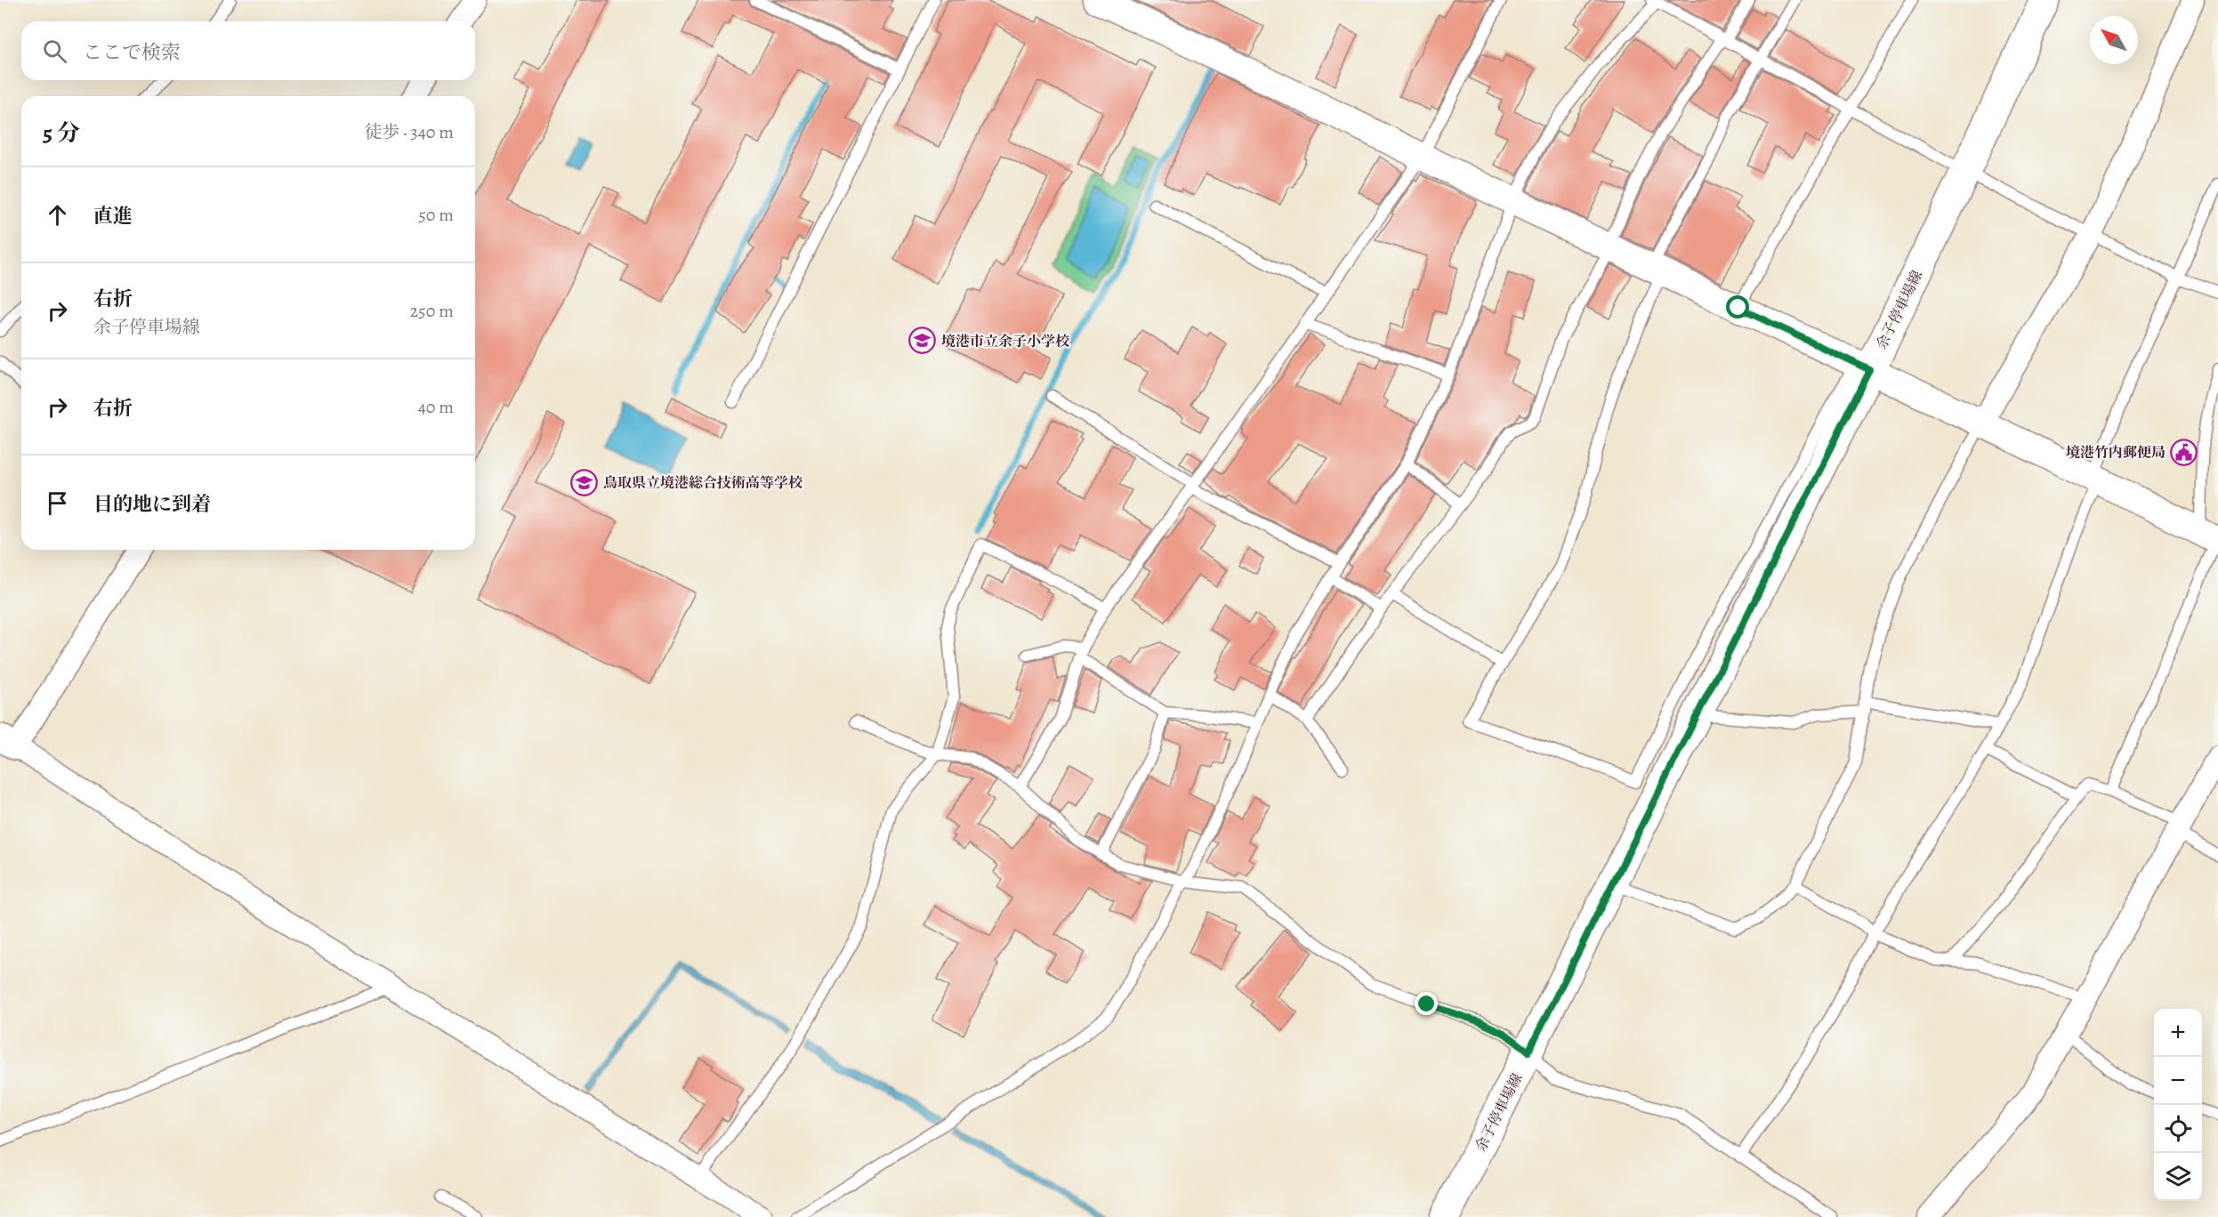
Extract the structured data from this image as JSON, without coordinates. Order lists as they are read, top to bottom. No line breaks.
{"streets":{"main road":["余子停車場線"]},"places":{"school or university":["境港市立余子小学校","鳥取県立境港総合技術高等学校"],"public building":["境港竹内郵便局"]},"north":"top left","page":{"search":"ここで検索","heading":["5 分","徒歩 · 340 m"],"list":[["直進","50 m"],["右折","余子停車場線","250 m"],["右折","40 m"],"目的地に到着"],"map_buttons":["+","−"]}}
